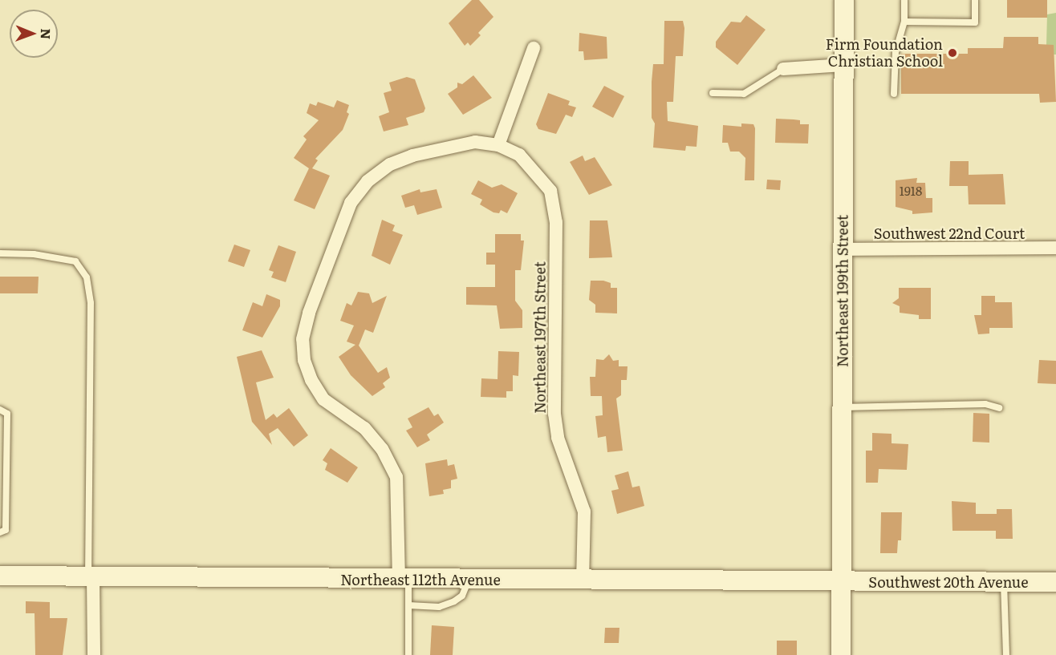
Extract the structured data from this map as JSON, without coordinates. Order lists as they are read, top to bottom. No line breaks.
{"streets":{"street":["Southwest 22nd Court","Northeast 199th Street","Northeast 197th Street","Northeast 112th Avenue","Southwest 20th Avenue"]},"crossings":[["Southwest 22nd Court","Northeast 199th Street"],["Northeast 199th Street","Northeast 112th Avenue"],["Northeast 199th Street","Southwest 20th Avenue"],["Northeast 197th Street","Northeast 112th Avenue"],["Northeast 112th Avenue","Southwest 20th Avenue"]],"places":["Firm Foundation Christian School"],"house_numbers":["1918"],"north":"right"}
